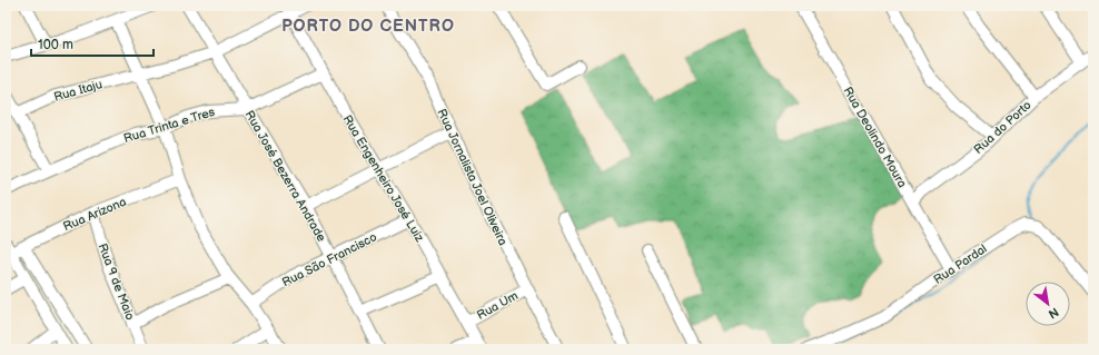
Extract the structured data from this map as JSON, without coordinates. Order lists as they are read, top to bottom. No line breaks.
{"streets":{"street":["Rua Itaju","Rua Trinta e Tres","Rua do Porto","Rua Deolindo Moura","Rua José Bezerra Andrade","Rua Jornalista Joel Oliveira","Rua Engenheiro José Luiz","Rua Arizona","Rua São Francisco","Rua Pardal","Rua 9 de Maio","Rua Um"]},"crossings":[["Rua Itaju","Rua José Bezerra Andrade"],["Rua Itaju","Rua Engenheiro José Luiz"],["Rua Trinta e Tres","Rua José Bezerra Andrade"],["Rua Trinta e Tres","Rua Engenheiro José Luiz"],["Rua do Porto","Rua Deolindo Moura"],["Rua Deolindo Moura","Rua Pardal"],["Rua José Bezerra Andrade","Rua São Francisco"],["Rua Jornalista Joel Oliveira","Rua Um"],["Rua Engenheiro José Luiz","Rua São Francisco"],["Rua Engenheiro José Luiz","Rua Um"],["Rua Arizona","Rua 9 de Maio"]],"districts":["PORTO DO CENTRO"],"scale_bar":"100 m","north":"bottom right"}
